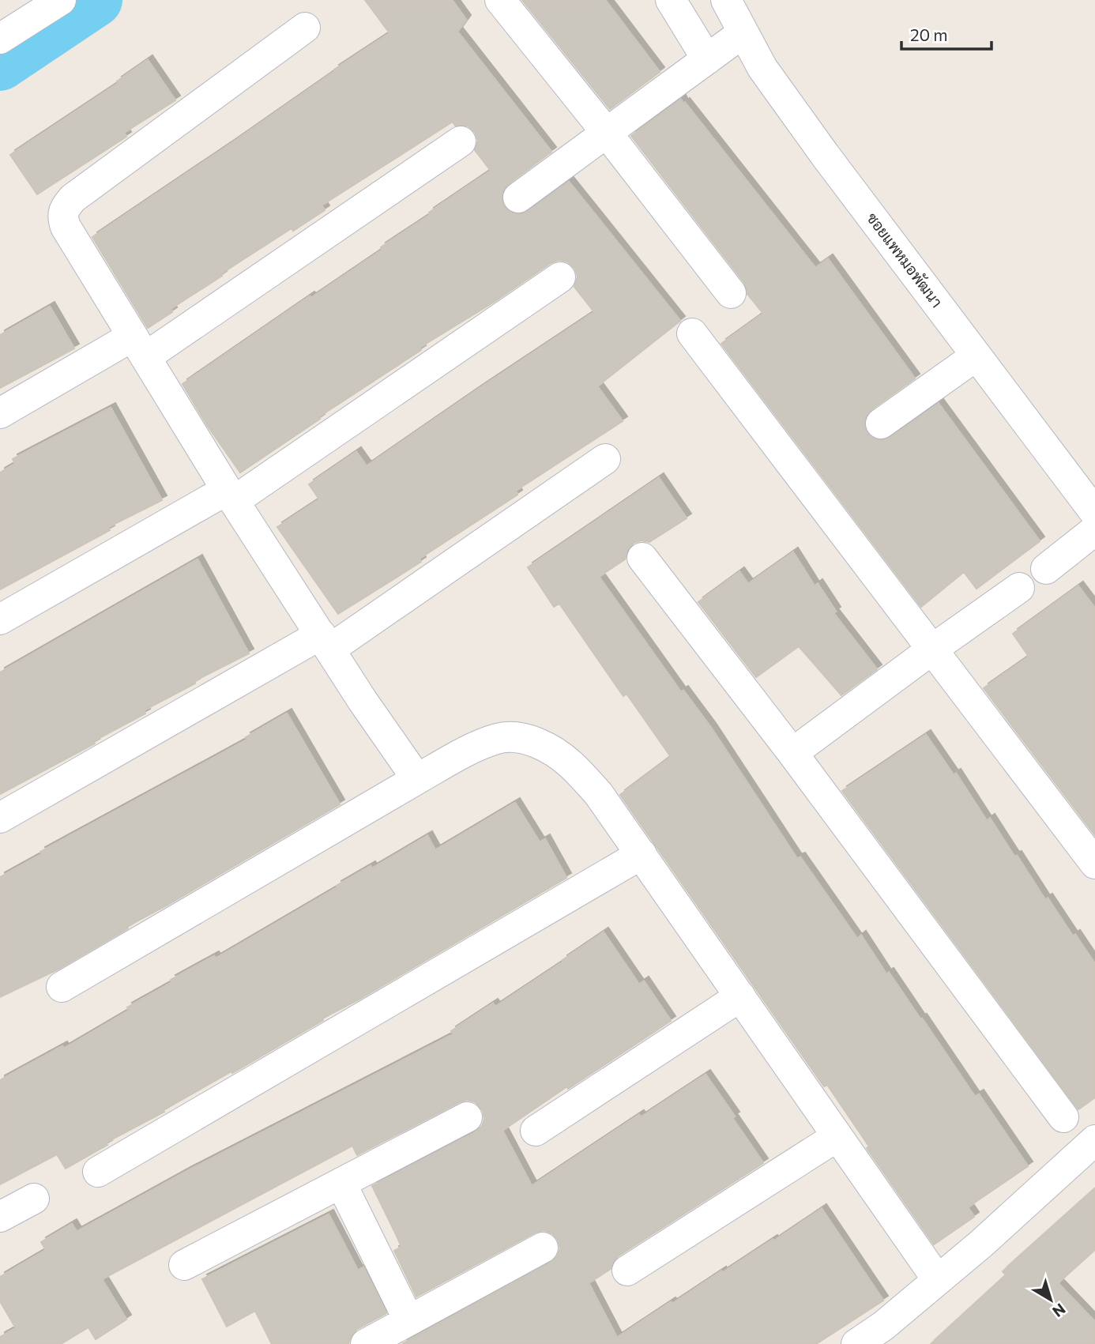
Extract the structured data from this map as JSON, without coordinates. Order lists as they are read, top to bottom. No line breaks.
{"streets":{"street":["ซอยแพหมอพัฒนา"]},"scale_bar":"20 m","north":"bottom right"}
